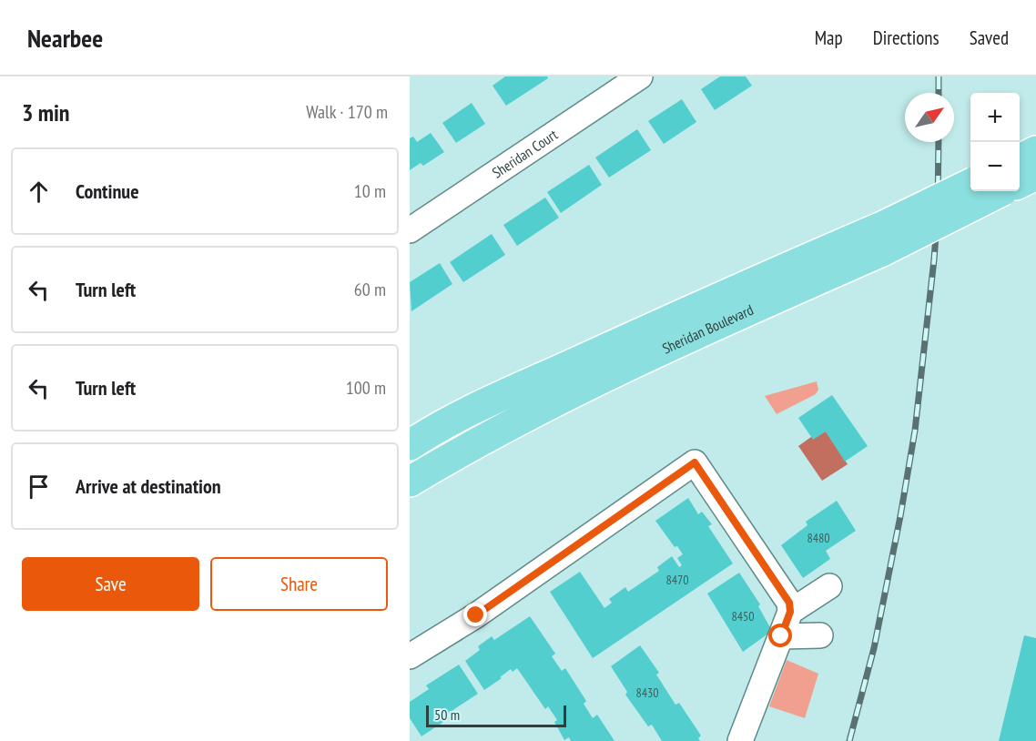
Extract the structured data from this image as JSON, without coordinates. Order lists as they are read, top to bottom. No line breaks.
{"streets":{"main road":["Sheridan Boulevard"],"street":["Sheridan Court"]},"house_numbers":["8480","8470","8450","8430"],"scale_bar":"50 m","north":"top right","page":{"header":"Nearbee","nav":["Map","Directions","Saved"],"heading":["3 min","Walk · 170 m"],"map_buttons":["+","−"],"list":[["Continue","10 m"],["Turn left","60 m"],["Turn left","100 m"],"Arrive at destination"],"buttons":["Save","Share"],"scale":"50 m"}}
